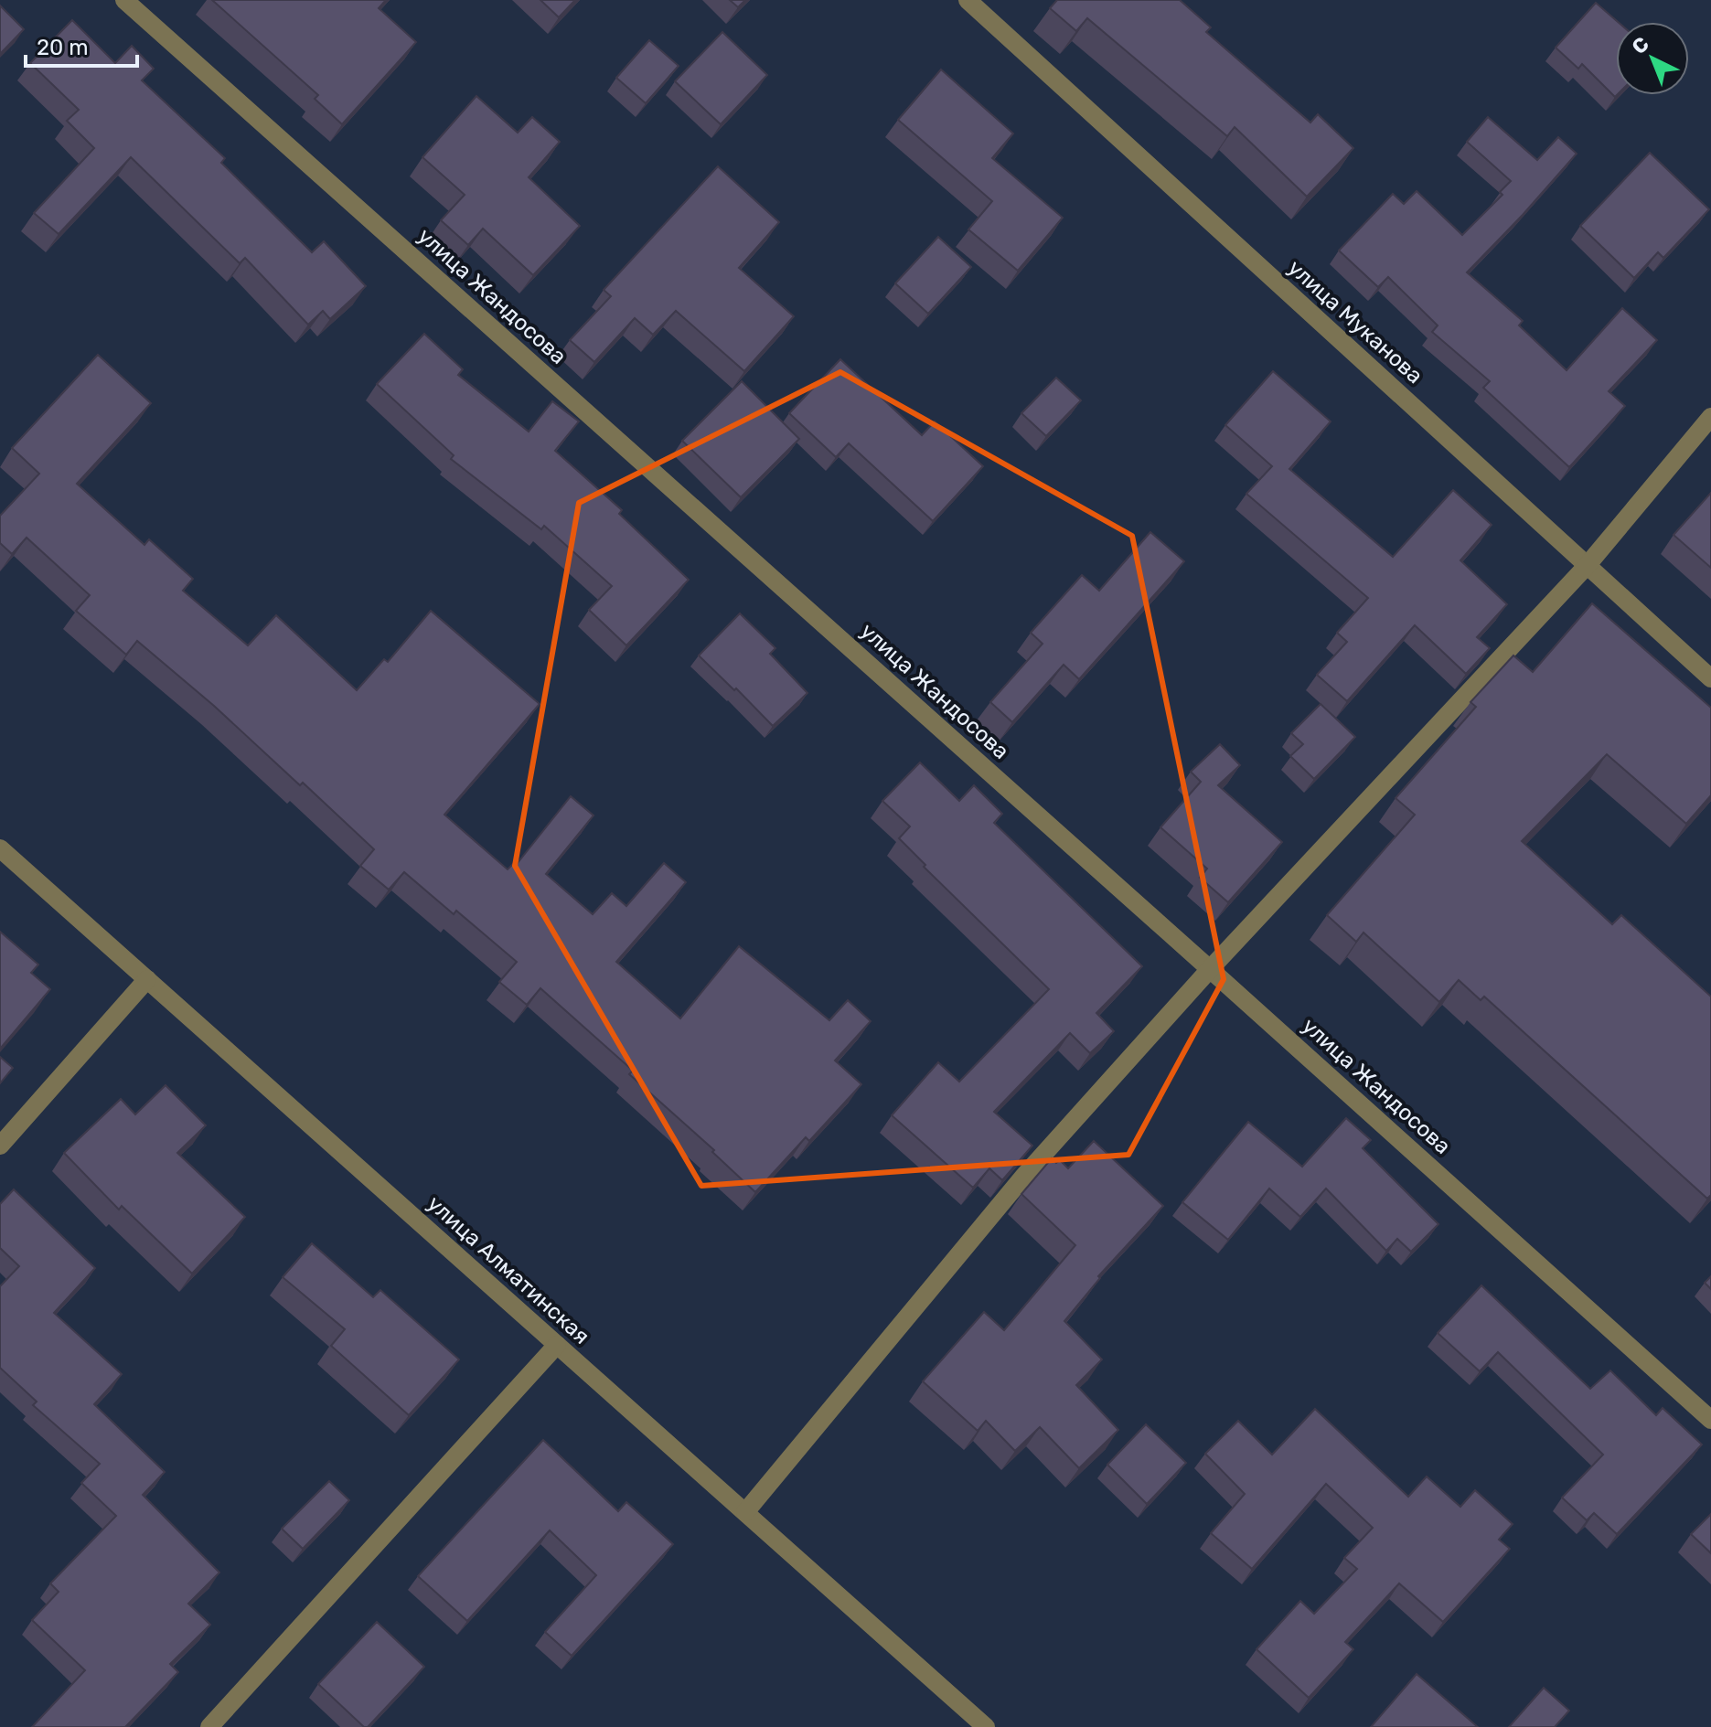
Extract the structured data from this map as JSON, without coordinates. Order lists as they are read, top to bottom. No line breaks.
{"streets":{"street":["улица Жандосова","улица Муканова","улица Алматинская"]},"scale_bar":"20 m","north":"top left"}
